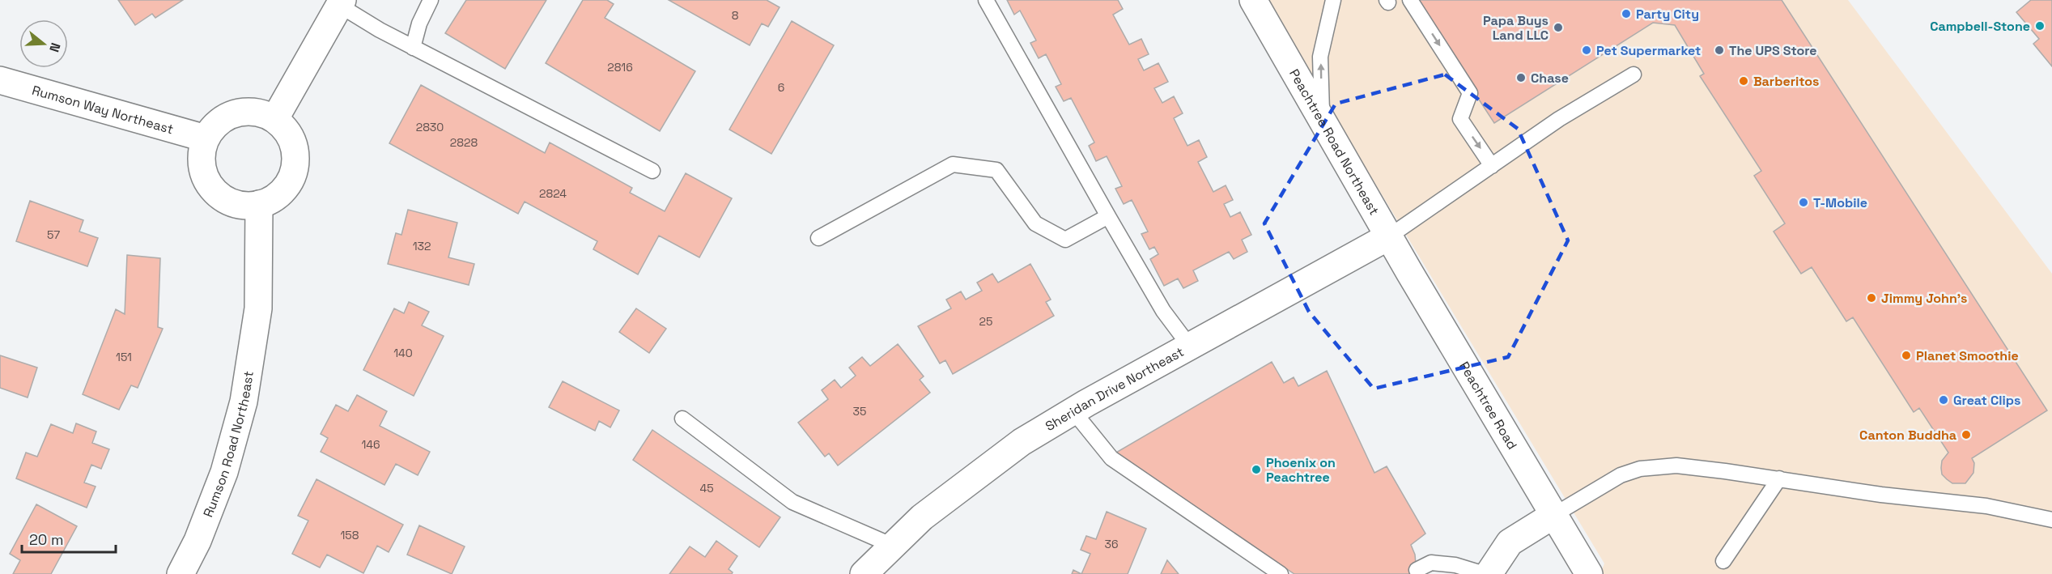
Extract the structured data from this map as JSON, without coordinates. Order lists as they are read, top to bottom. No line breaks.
{"streets":{"main road":["Rumson Way Northeast","Peachtree Road Northeast","Sheridan Drive Northeast","Peachtree Road","Rumson Road Northeast"]},"crossings":[["Rumson Way Northeast","Rumson Road Northeast"],["Peachtree Road Northeast","Sheridan Drive Northeast"],["Peachtree Road Northeast","Peachtree Road"],["Sheridan Drive Northeast","Peachtree Road"]],"places":["Party City","Campbell-Stone","Papa Buys Land LLC","Pet Supermarket","The UPS Store","Chase","Barberitos","T-Mobile","Jimmy John's","Planet Smoothie","Great Clips","Canton Buddha","Phoenix on Peachtree"],"house_numbers":["8","2816","6","2830","2828","2824","57","132","25","140","151","35","146","45","158","36"],"scale_bar":"20 m","north":"right"}
